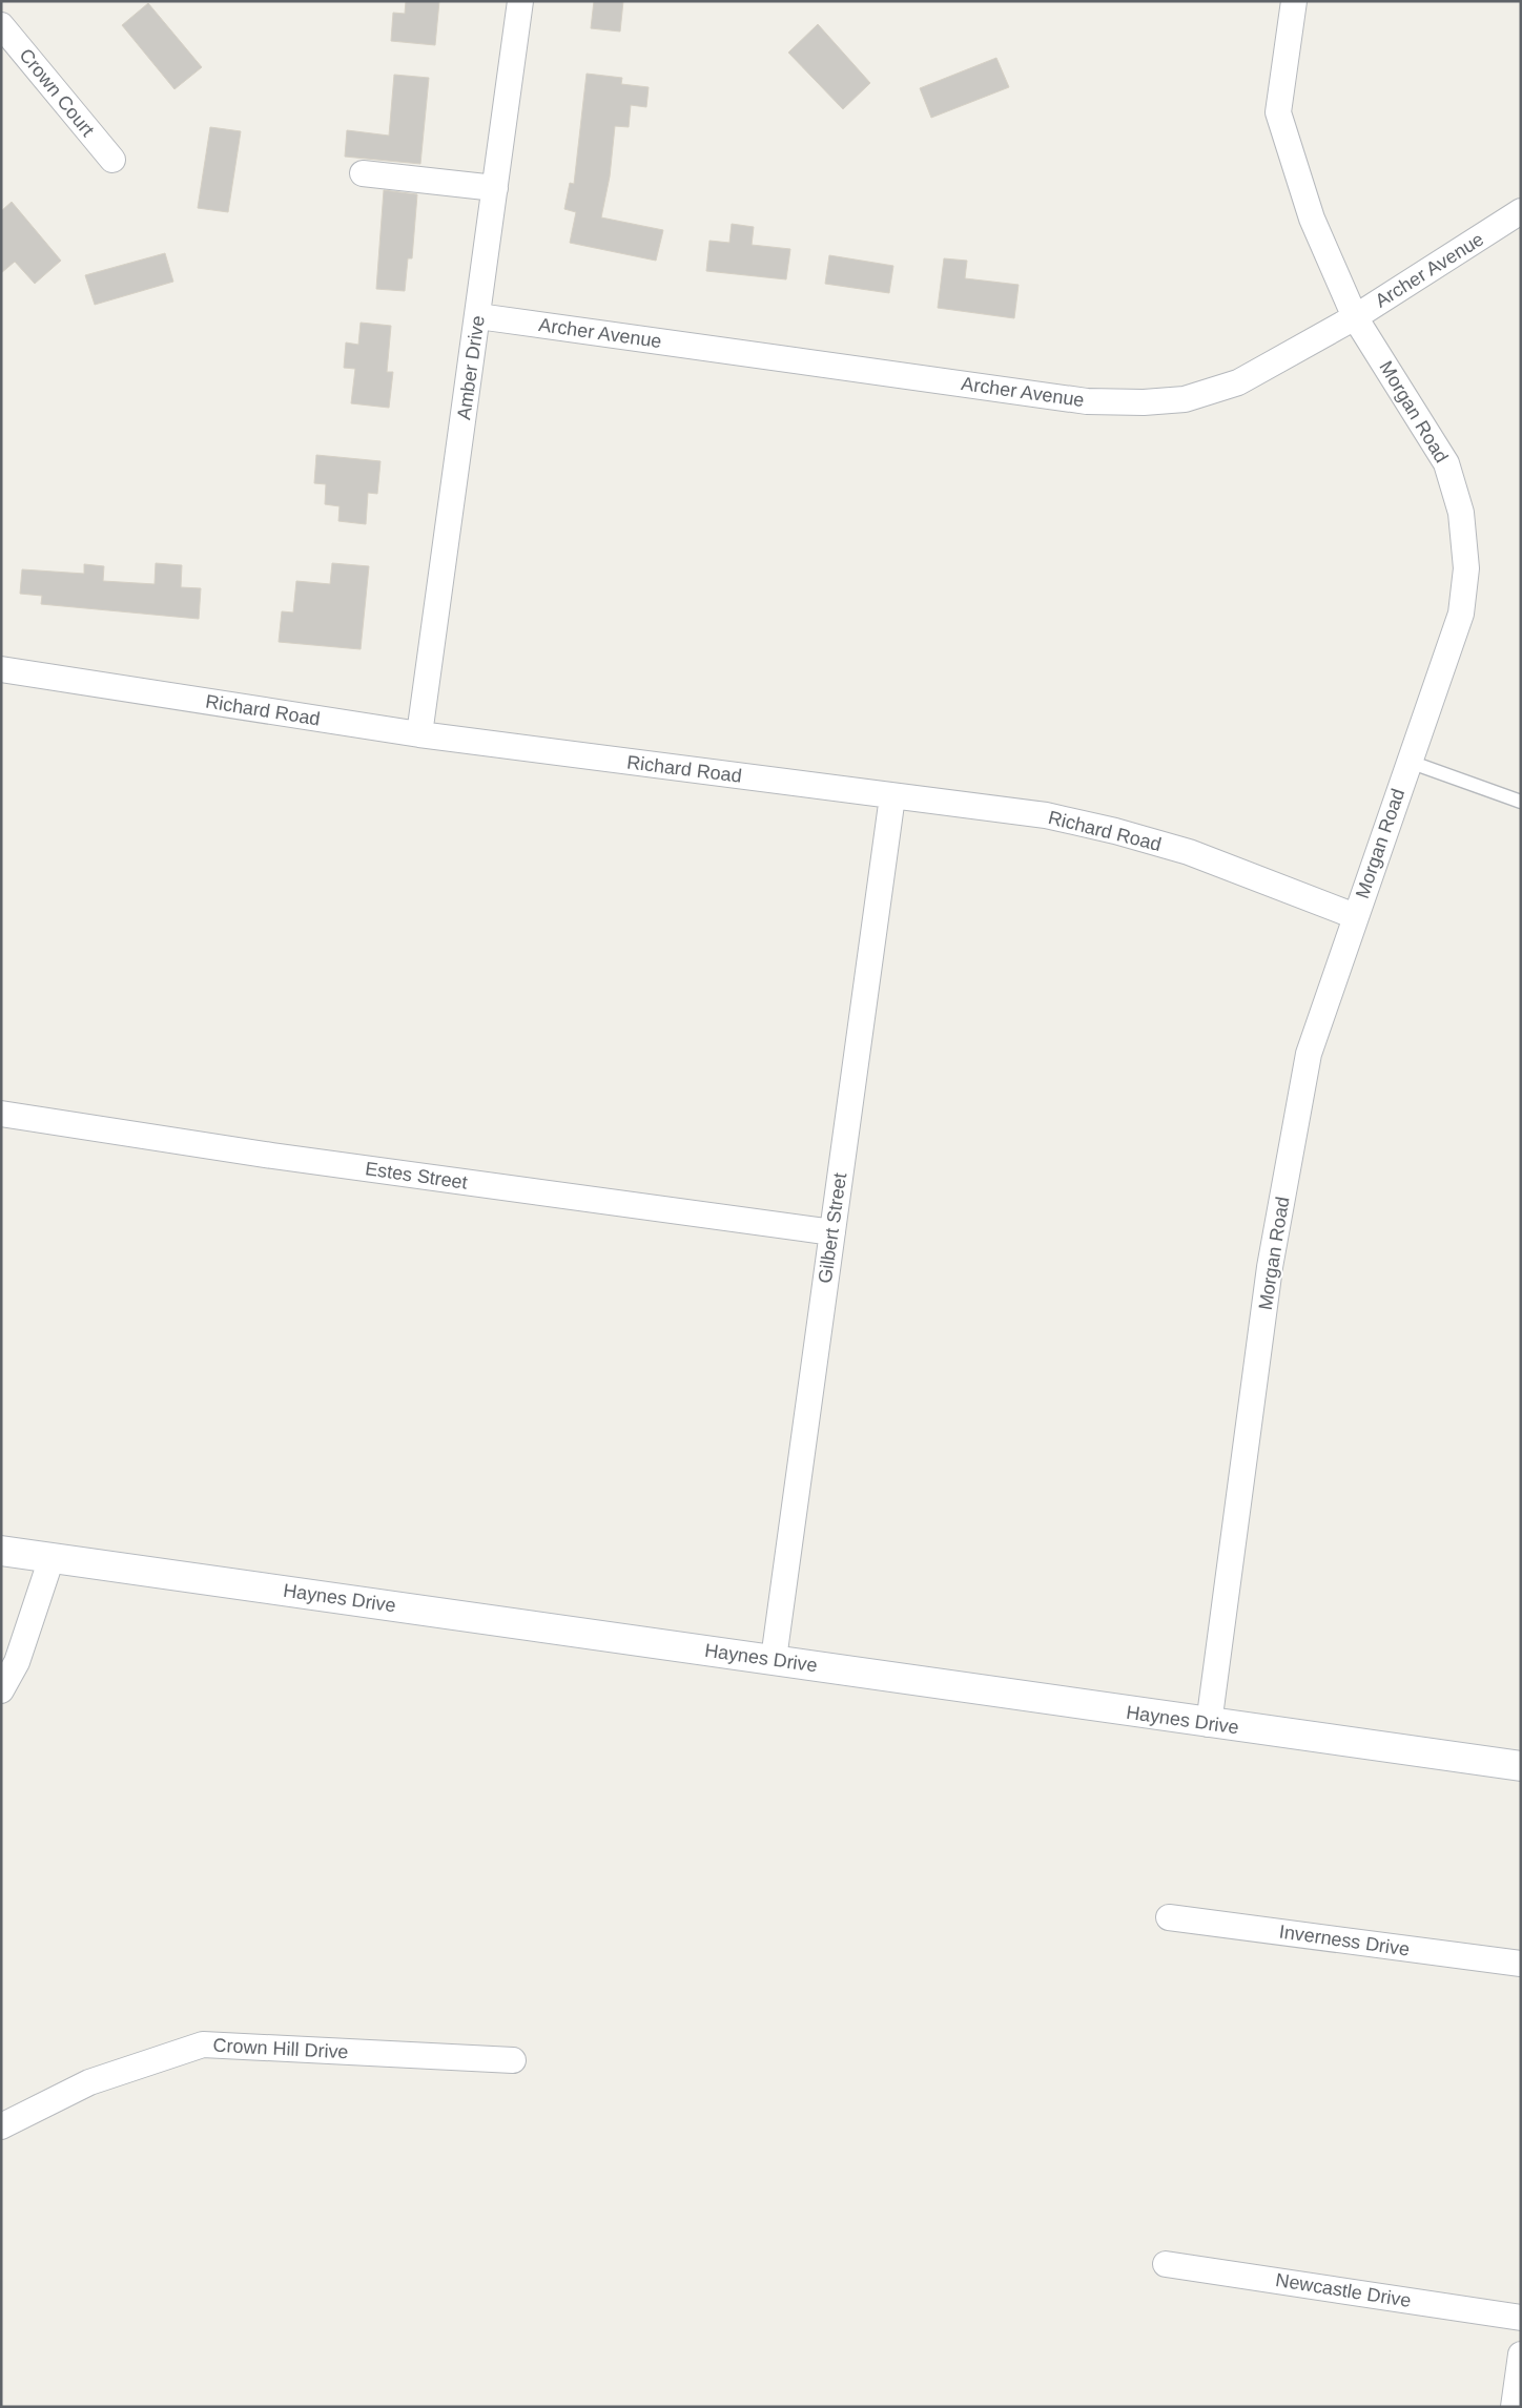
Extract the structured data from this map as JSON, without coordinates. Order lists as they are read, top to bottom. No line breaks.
{"streets":{"street":["Crown Court","Archer Avenue","Amber Drive","Morgan Road","Richard Road","Estes Street","Gilbert Street","Haynes Drive","Inverness Drive","Crown Hill Drive","Newcastle Drive"]},"crossings":[["Archer Avenue","Amber Drive"],["Archer Avenue","Morgan Road"],["Amber Drive","Richard Road"],["Morgan Road","Richard Road"],["Morgan Road","Haynes Drive"],["Richard Road","Gilbert Street"],["Estes Street","Gilbert Street"],["Gilbert Street","Haynes Drive"]]}
